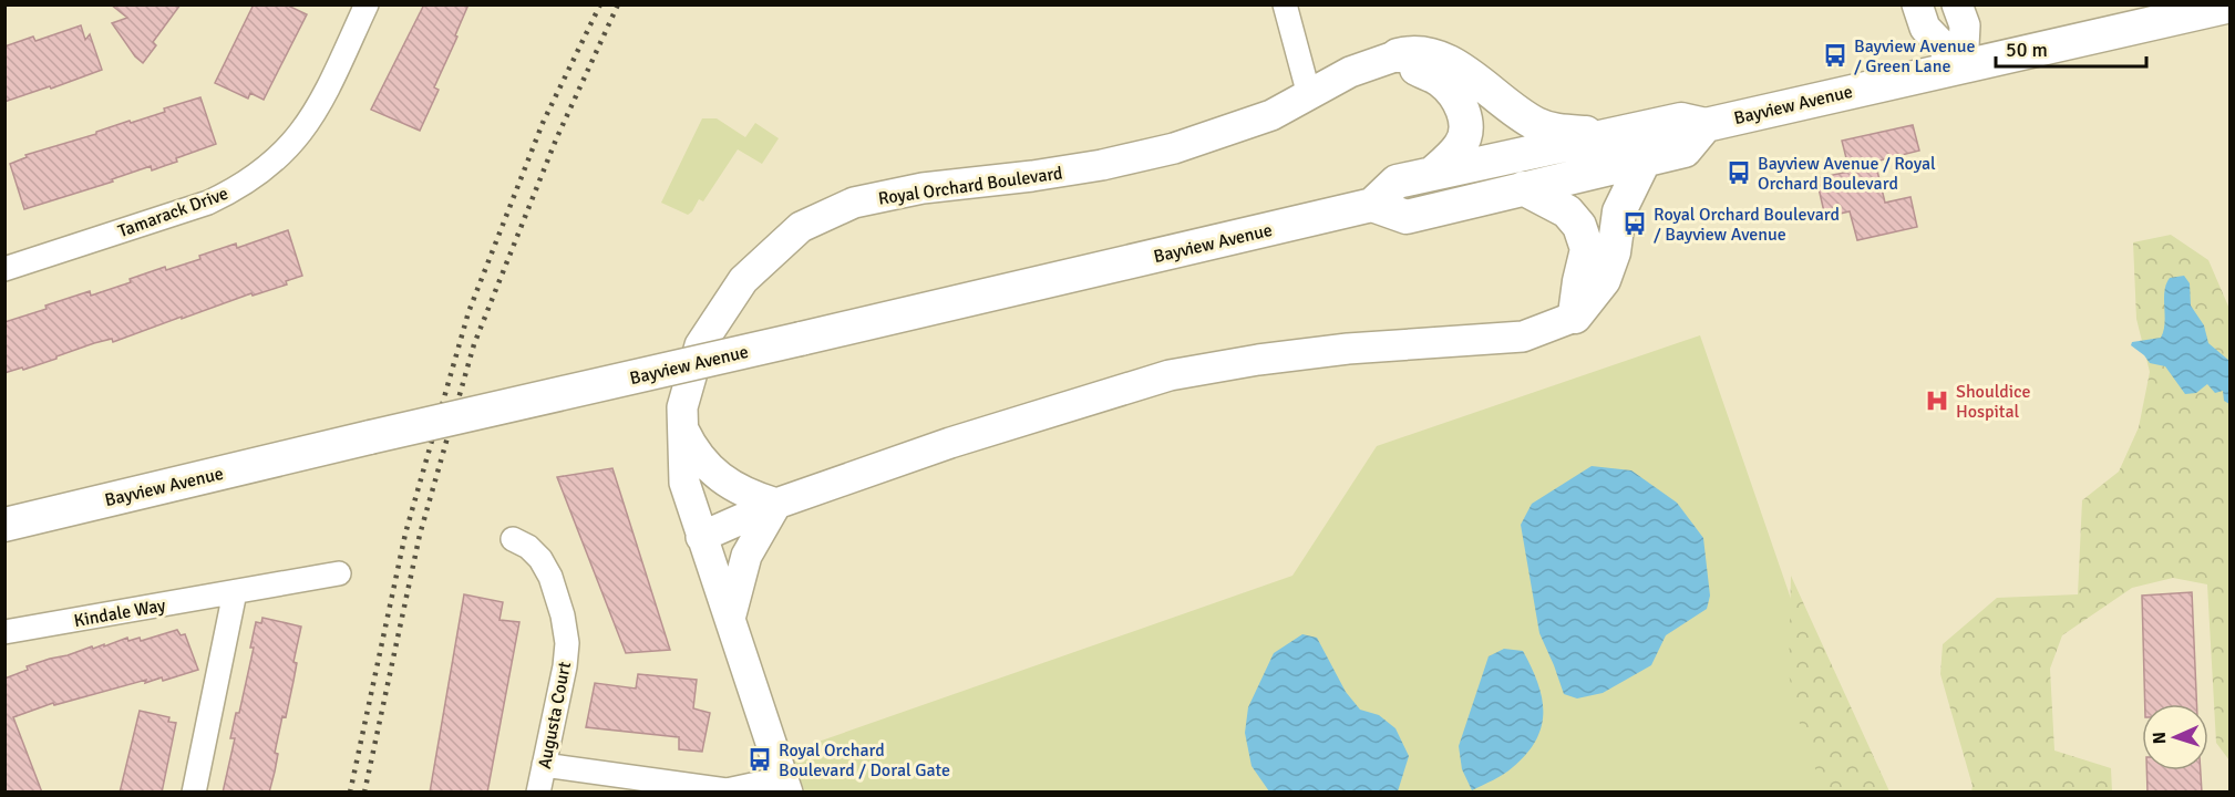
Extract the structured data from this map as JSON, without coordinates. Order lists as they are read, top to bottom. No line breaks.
{"streets":{"main road":["Bayview Avenue"],"street":["Royal Orchard Boulevard","Tamarack Drive","Kindale Way","Augusta Court"]},"places":{"bus stop":["Bayview Avenue / Green Lane","Bayview Avenue / Royal Orchard Boulevard","Royal Orchard Boulevard / Bayview Avenue","Royal Orchard Boulevard / Doral Gate"],"hospital":["Shouldice Hospital"]},"scale_bar":"50 m","north":"left"}
